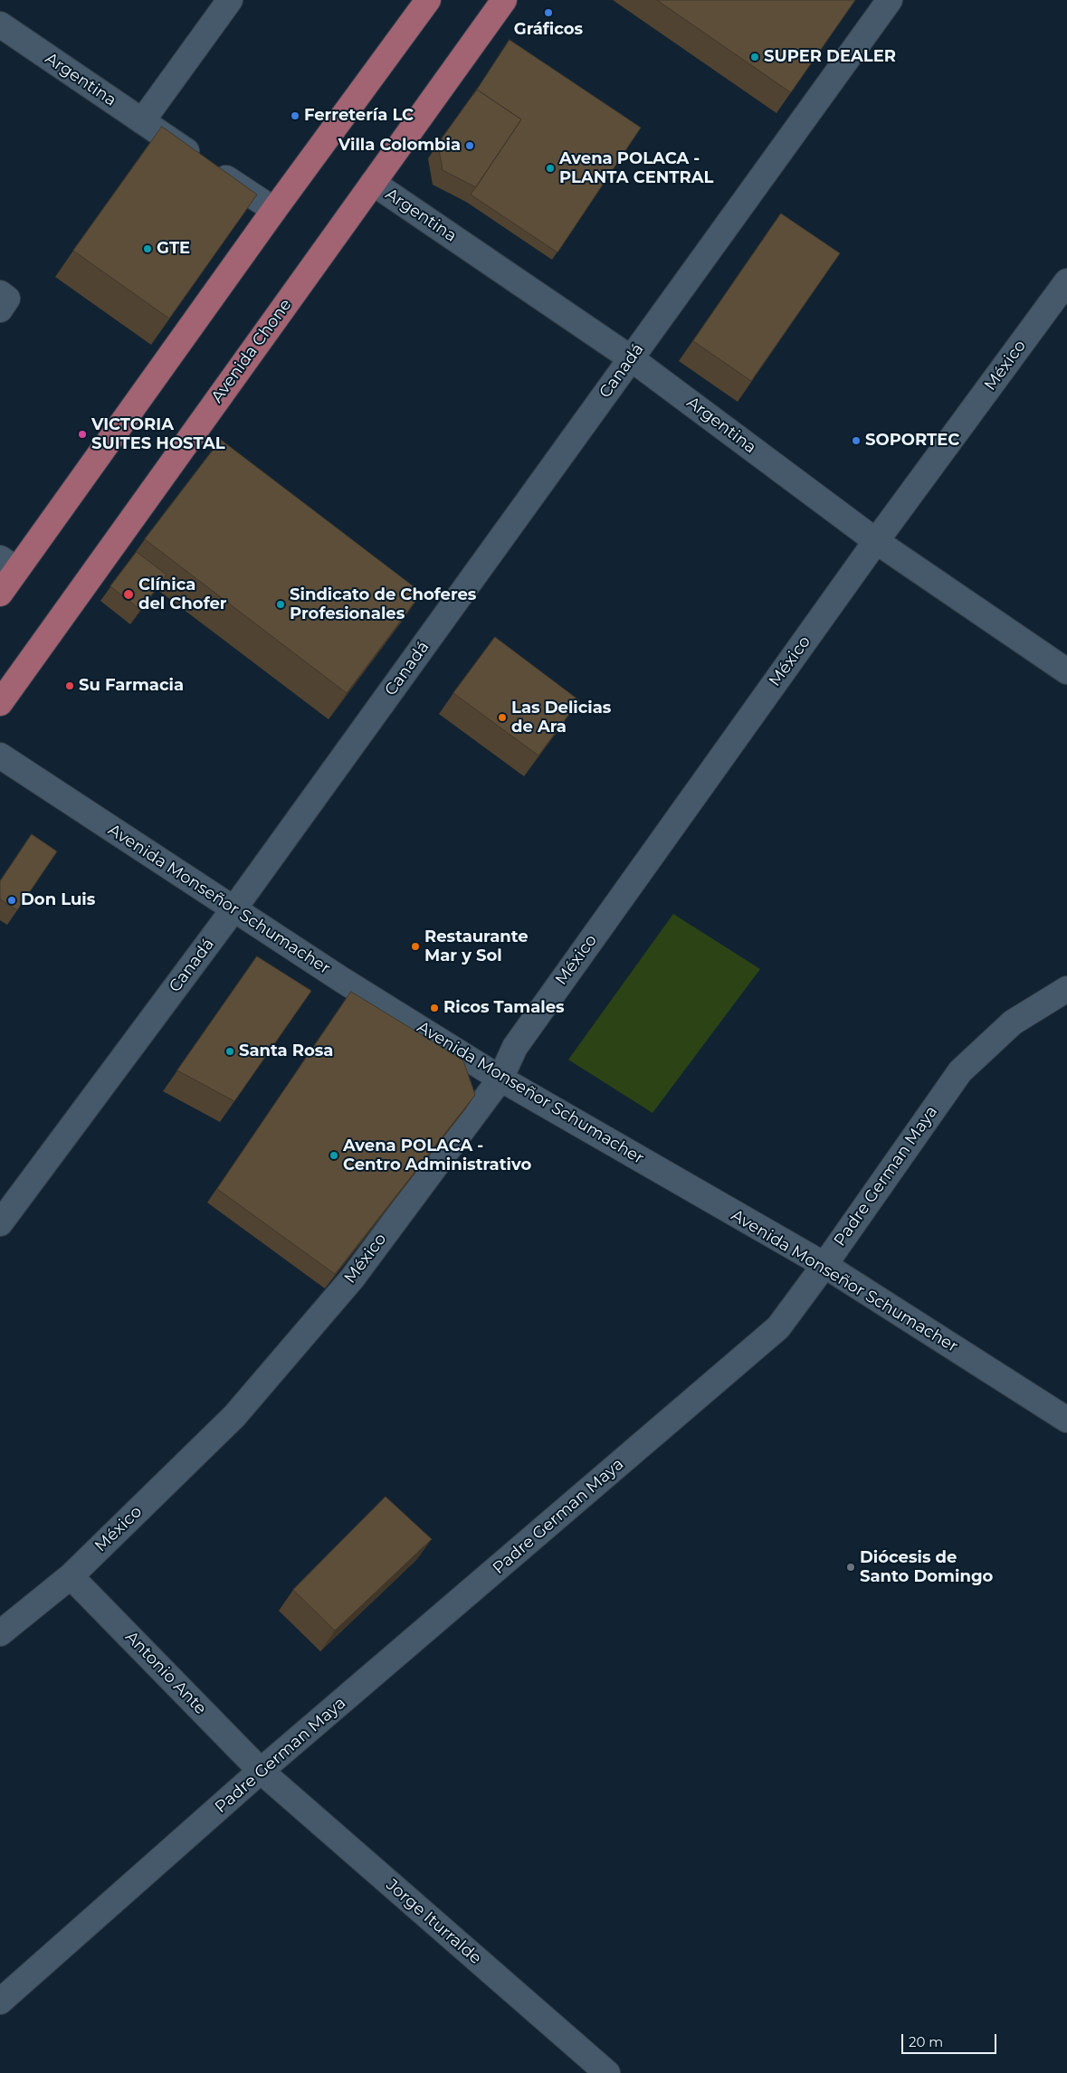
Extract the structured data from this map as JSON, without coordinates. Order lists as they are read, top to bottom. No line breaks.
{"streets":{"main road":["Avenida Chone"],"street":["Argentina","México","Canadá","Avenida Monseñor Schumacher","Padre German Maya","Antonio Ante","Jorge Iturralde"]},"crossings":[["Argentina","Avenida Chone"],["Argentina","México"],["Argentina","Canadá"],["México","Avenida Monseñor Schumacher"],["México","Antonio Ante"],["Canadá","Avenida Monseñor Schumacher"],["Avenida Monseñor Schumacher","Padre German Maya"],["Padre German Maya","Antonio Ante"],["Padre German Maya","Jorge Iturralde"],["Antonio Ante","Jorge Iturralde"]],"places":["Gráficos","SUPER DEALER","Ferretería LC","Villa Colombia","Avena POLACA - PLANTA CENTRAL","GTE","VICTORIA SUITES HOSTAL","SOPORTEC","Clínica del Chofer","Sindicato de Choferes Profesionales","Su Farmacia","Las Delicias de Ara","Don Luis","Restaurante Mar y Sol","Ricos Tamales","Santa Rosa","Avena POLACA - Centro Administrativo","Diócesis de Santo Domingo"],"scale_bar":"20 m"}
